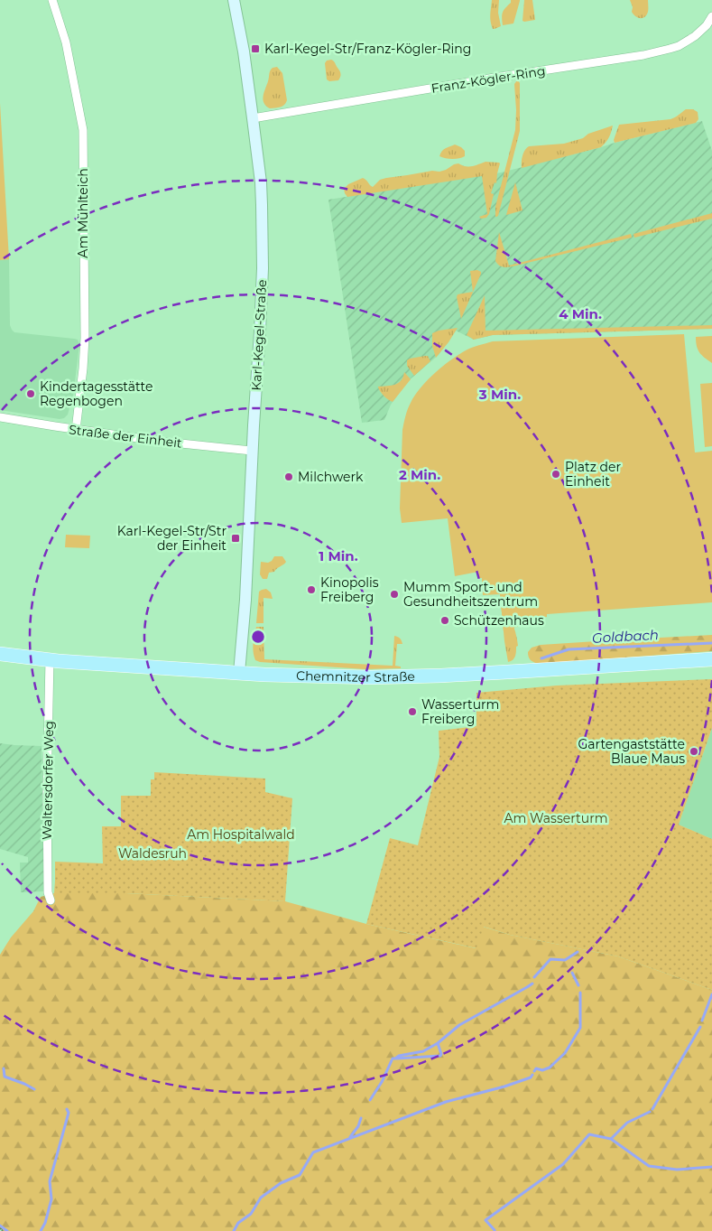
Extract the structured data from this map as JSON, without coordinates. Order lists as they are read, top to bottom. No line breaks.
{"streets":{"main road":["Chemnitzer Straße"],"street":["Franz-Kögler-Ring","Am Mühlteich","Karl-Kegel-Straße","Straße der Einheit","Waltersdorfer Weg"]},"crossings":[["Franz-Kögler-Ring","Karl-Kegel-Straße"],["Am Mühlteich","Straße der Einheit"],["Karl-Kegel-Straße","Straße der Einheit"],["Karl-Kegel-Straße","Chemnitzer Straße"],["Chemnitzer Straße","Waltersdorfer Weg"]],"water":["Goldbach"],"parks":["Am Wasserturm","Am Hospitalwald","Waldesruh"],"places":{"transit":["Karl-Kegel-Str/Franz-Kögler-Ring","Karl-Kegel-Str/Str der Einheit"],"other":["Kindertagesstätte Regenbogen","Platz der Einheit","Milchwerk","Kinopolis Freiberg","Mumm Sport- und Gesundheitszentrum","Schützenhaus","Wasserturm Freiberg","Gartengaststätte Blaue Maus"]},"rings":["4 Min.","3 Min.","2 Min.","1 Min."]}
